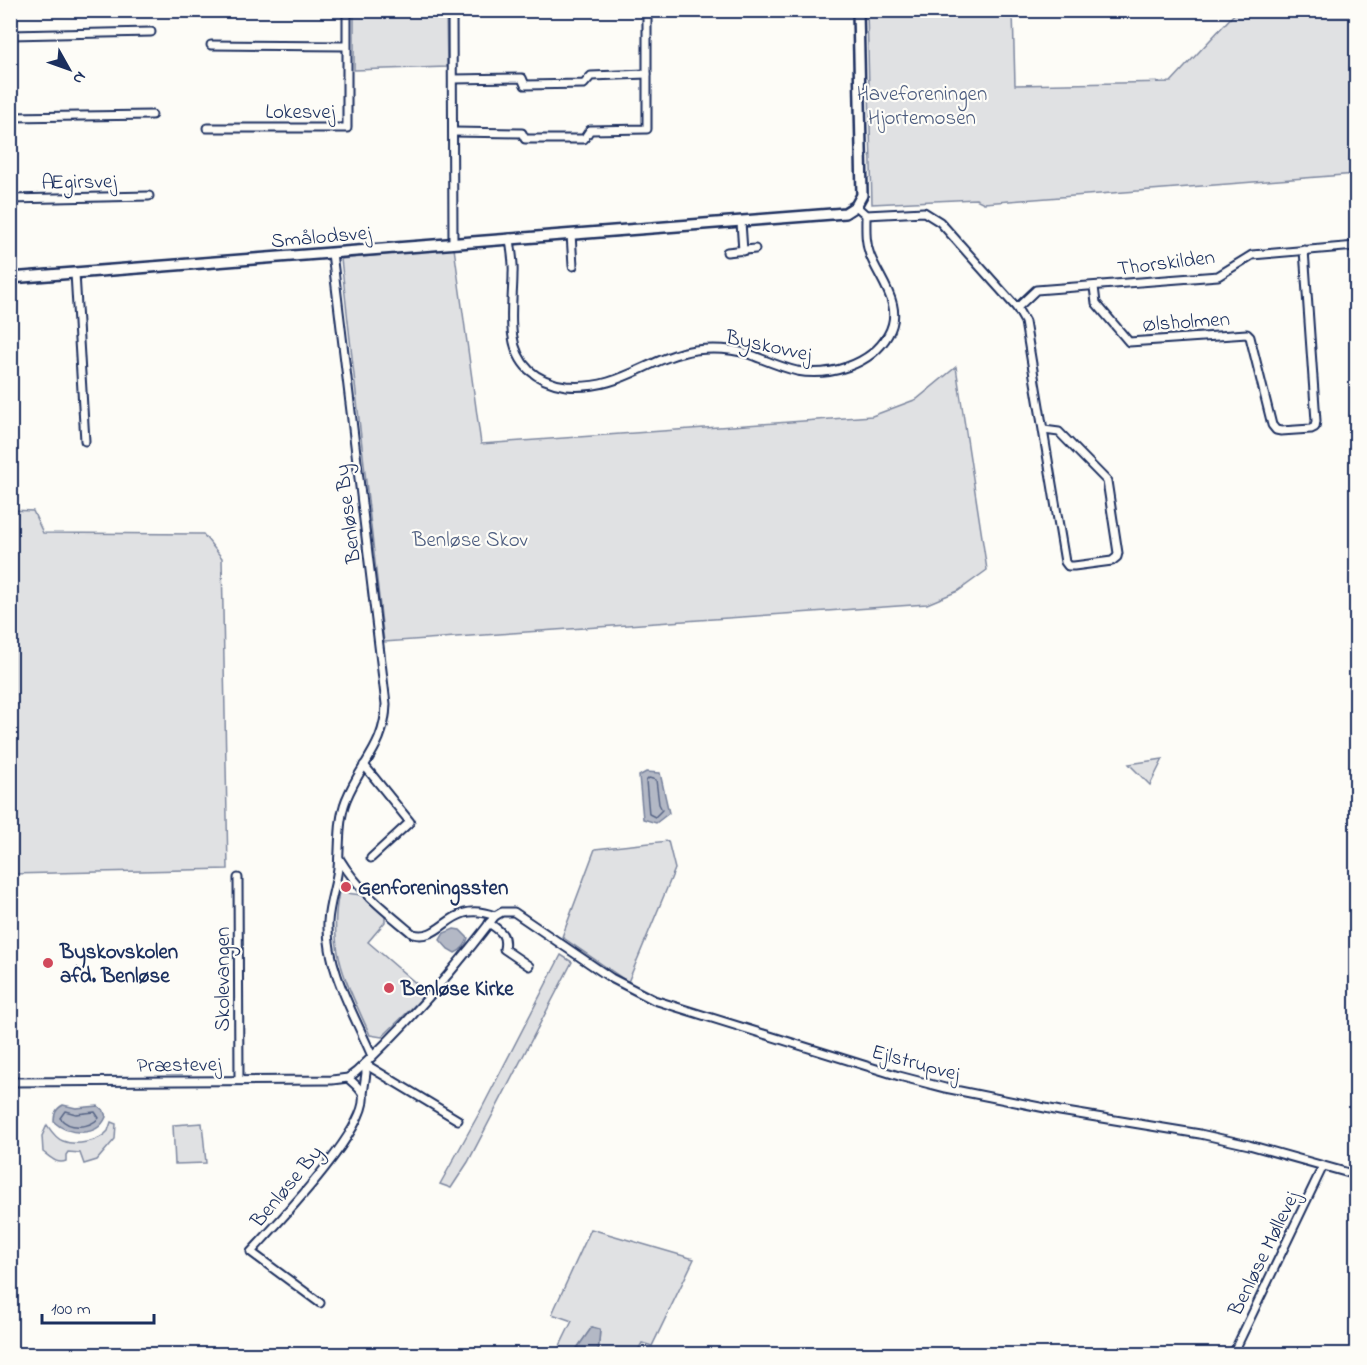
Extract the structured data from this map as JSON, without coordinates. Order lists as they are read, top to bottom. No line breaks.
{"streets":{"street":["Lokesvej","Ægirsvej","Smålodsvej","Thorskilden","Ølsholmen","Byskovvej","Benløse By","Skolevangen","Ejlstrupvej","Præstevej","Benløse Møllevej"]},"crossings":[["Smålodsvej","Byskovvej"],["Smålodsvej","Benløse By"],["Thorskilden","Ølsholmen"],["Skolevangen","Præstevej"],["Ejlstrupvej","Benløse Møllevej"]],"parks":["Haveforeningen Hjortemosen","Benløse Skov"],"places":["Genforeningssten","Byskovskolen afd. Benløse","Benløse Kirke"],"scale_bar":"100 m","north":"bottom right"}
